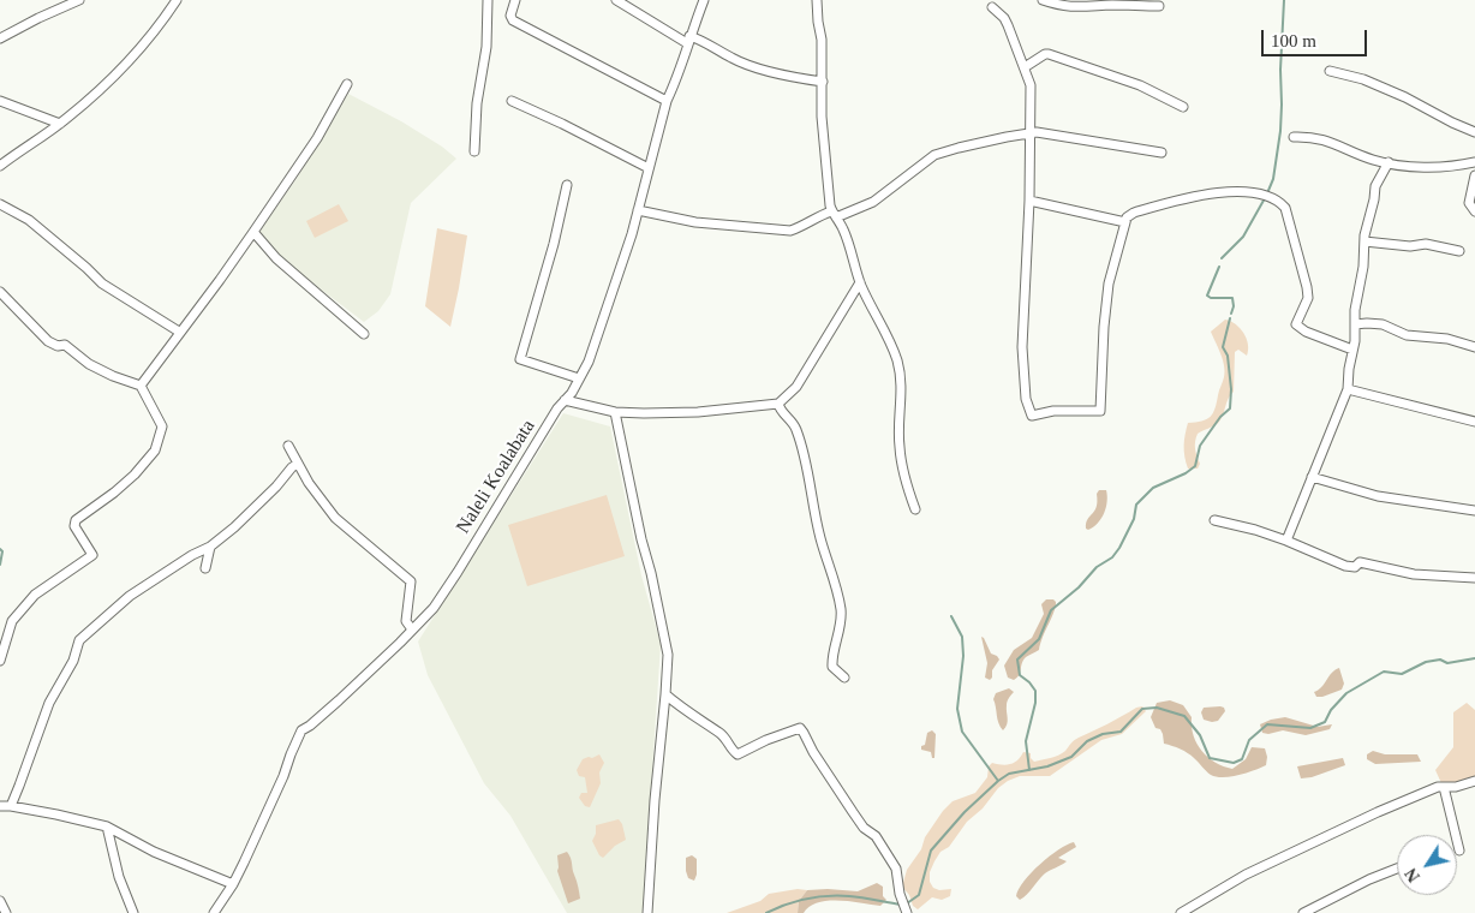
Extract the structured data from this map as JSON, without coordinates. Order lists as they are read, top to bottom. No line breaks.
{"streets":{"street":["Naleli Koalabata"]},"scale_bar":"100 m","north":"bottom left"}
